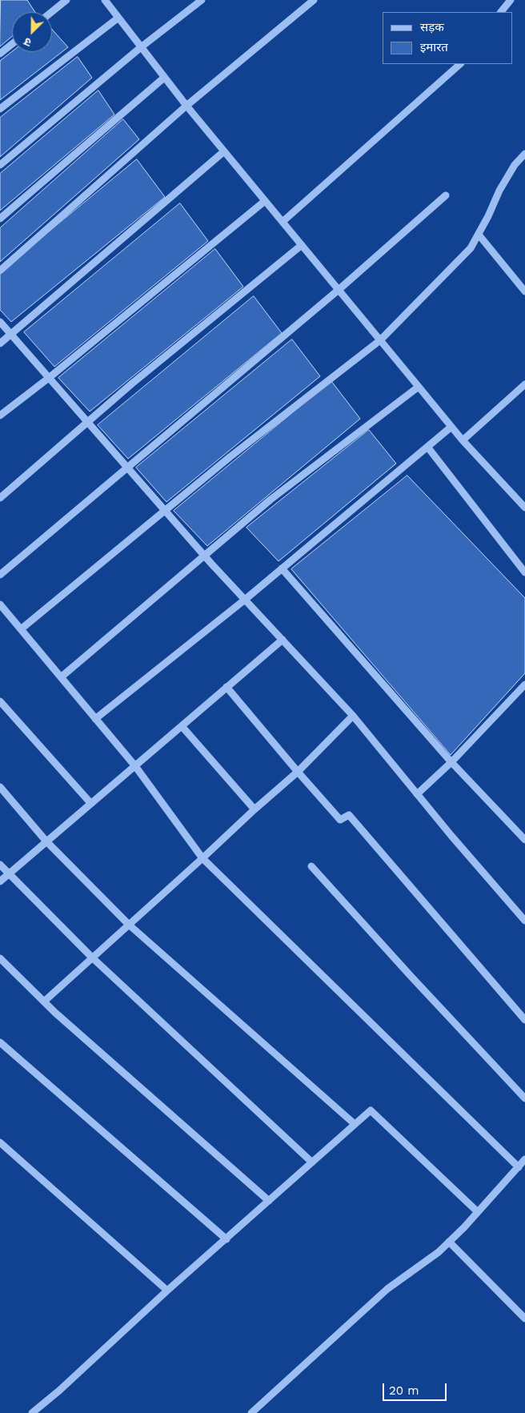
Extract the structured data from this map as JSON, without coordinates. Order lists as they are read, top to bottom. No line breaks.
{"legend":["सड़क","इमारत"],"scale_bar":"20 m","north":"bottom left"}
